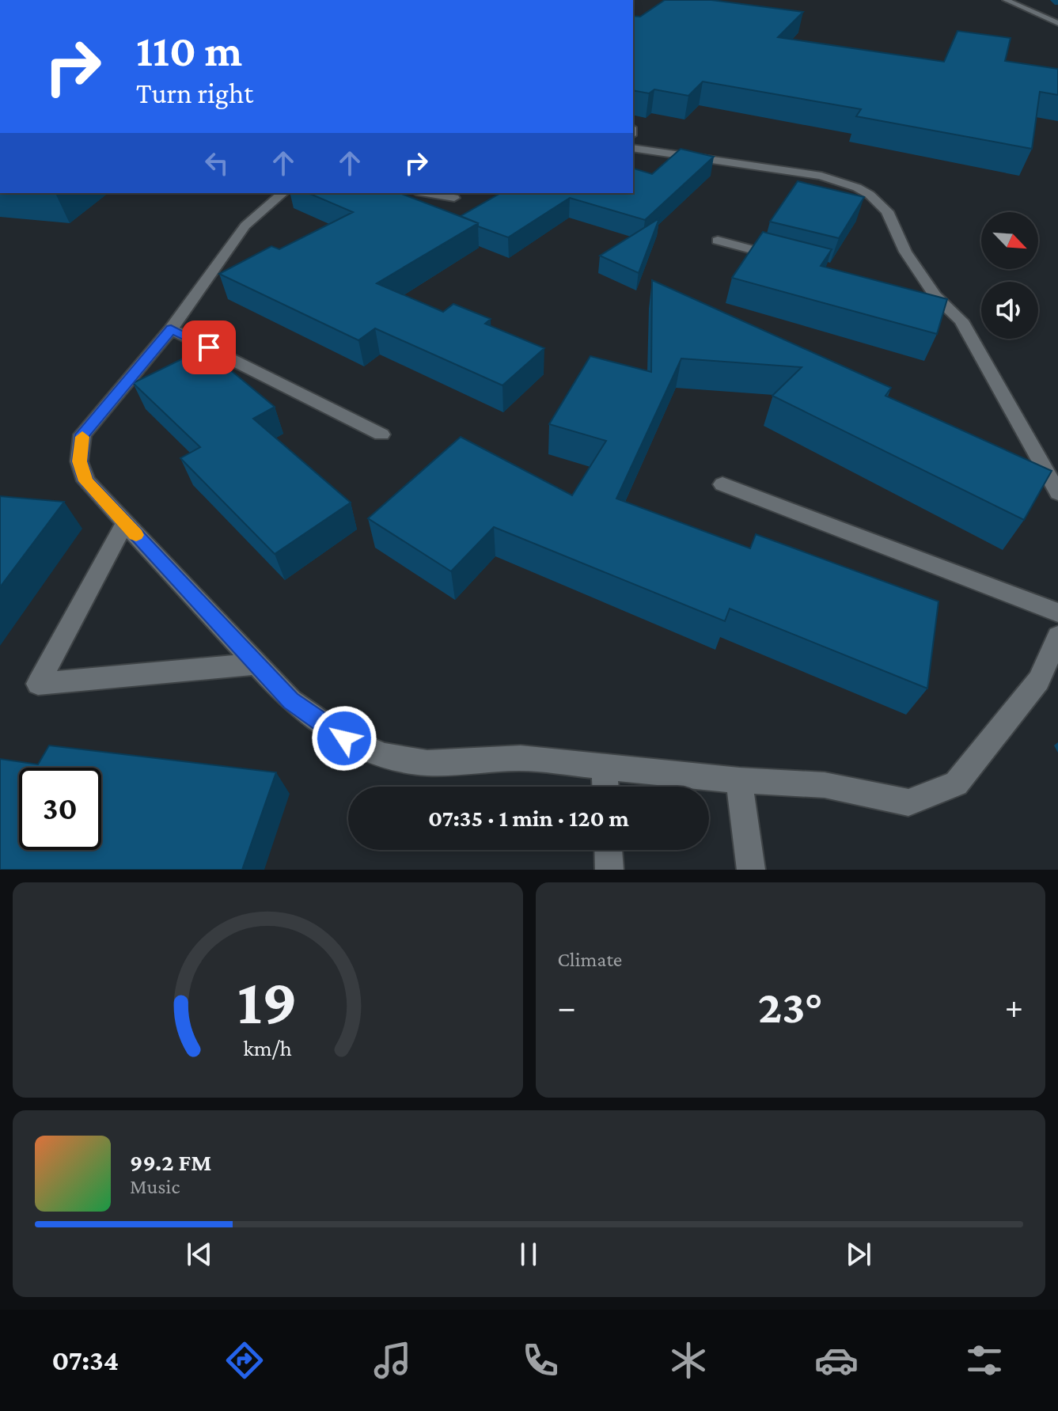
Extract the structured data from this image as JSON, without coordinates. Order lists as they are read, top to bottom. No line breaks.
{"north":"bottom right","page":{"turn":["110 m","Turn right"],"limit":"30","trip":"07:35 · 1 min · 120 m","tile":"Climate","heat":["−","23°","+"],"song":["99.2 FM","Music"],"tabs":"07:34","gauge":["19","km/h"]}}
